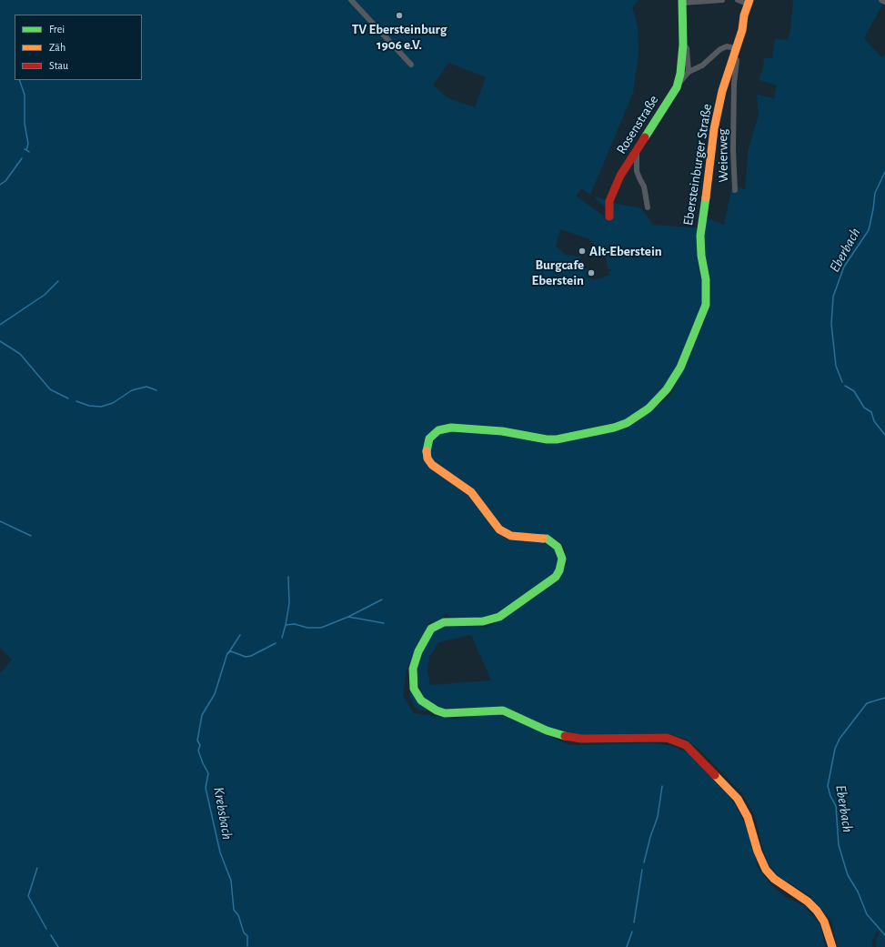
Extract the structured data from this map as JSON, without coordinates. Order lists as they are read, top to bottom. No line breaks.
{"streets":{"street":["Rosenstraße","Weierweg","Ebersteinburger Straße"]},"crossings":[["Weierweg","Ebersteinburger Straße"]],"water":["Eberbach","Krebsbach"],"places":["TV Ebersteinburg 1906 e.V.","Alt-Eberstein","Burgcafe Eberstein"],"legend":["Frei","Zäh","Stau"]}
